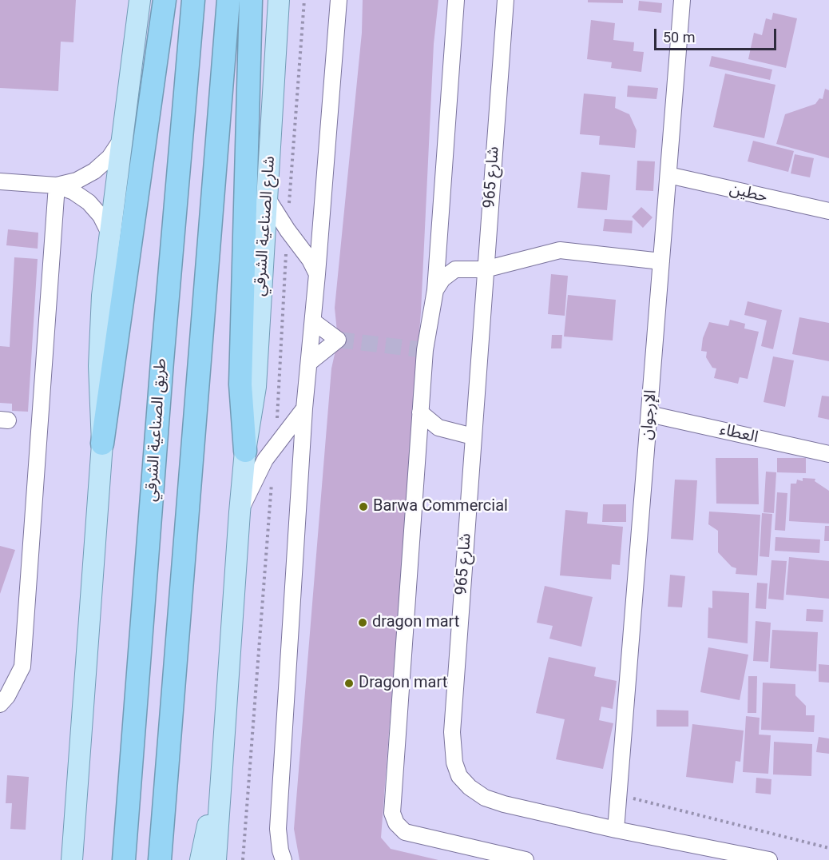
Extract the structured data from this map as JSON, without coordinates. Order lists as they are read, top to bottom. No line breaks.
{"streets":{"highway":["طريق الصناعية الشرقي"],"main road":["شارع الصناعية الشرقي"],"street":["شارع 965","حطين","الإرجوان","العطاء"]},"crossings":[["شارع 965","الإرجوان"],["حطين","الإرجوان"],["الإرجوان","العطاء"]],"places":["Barwa Commercial","dragon mart","Dragon mart"],"scale_bar":"50 m"}
